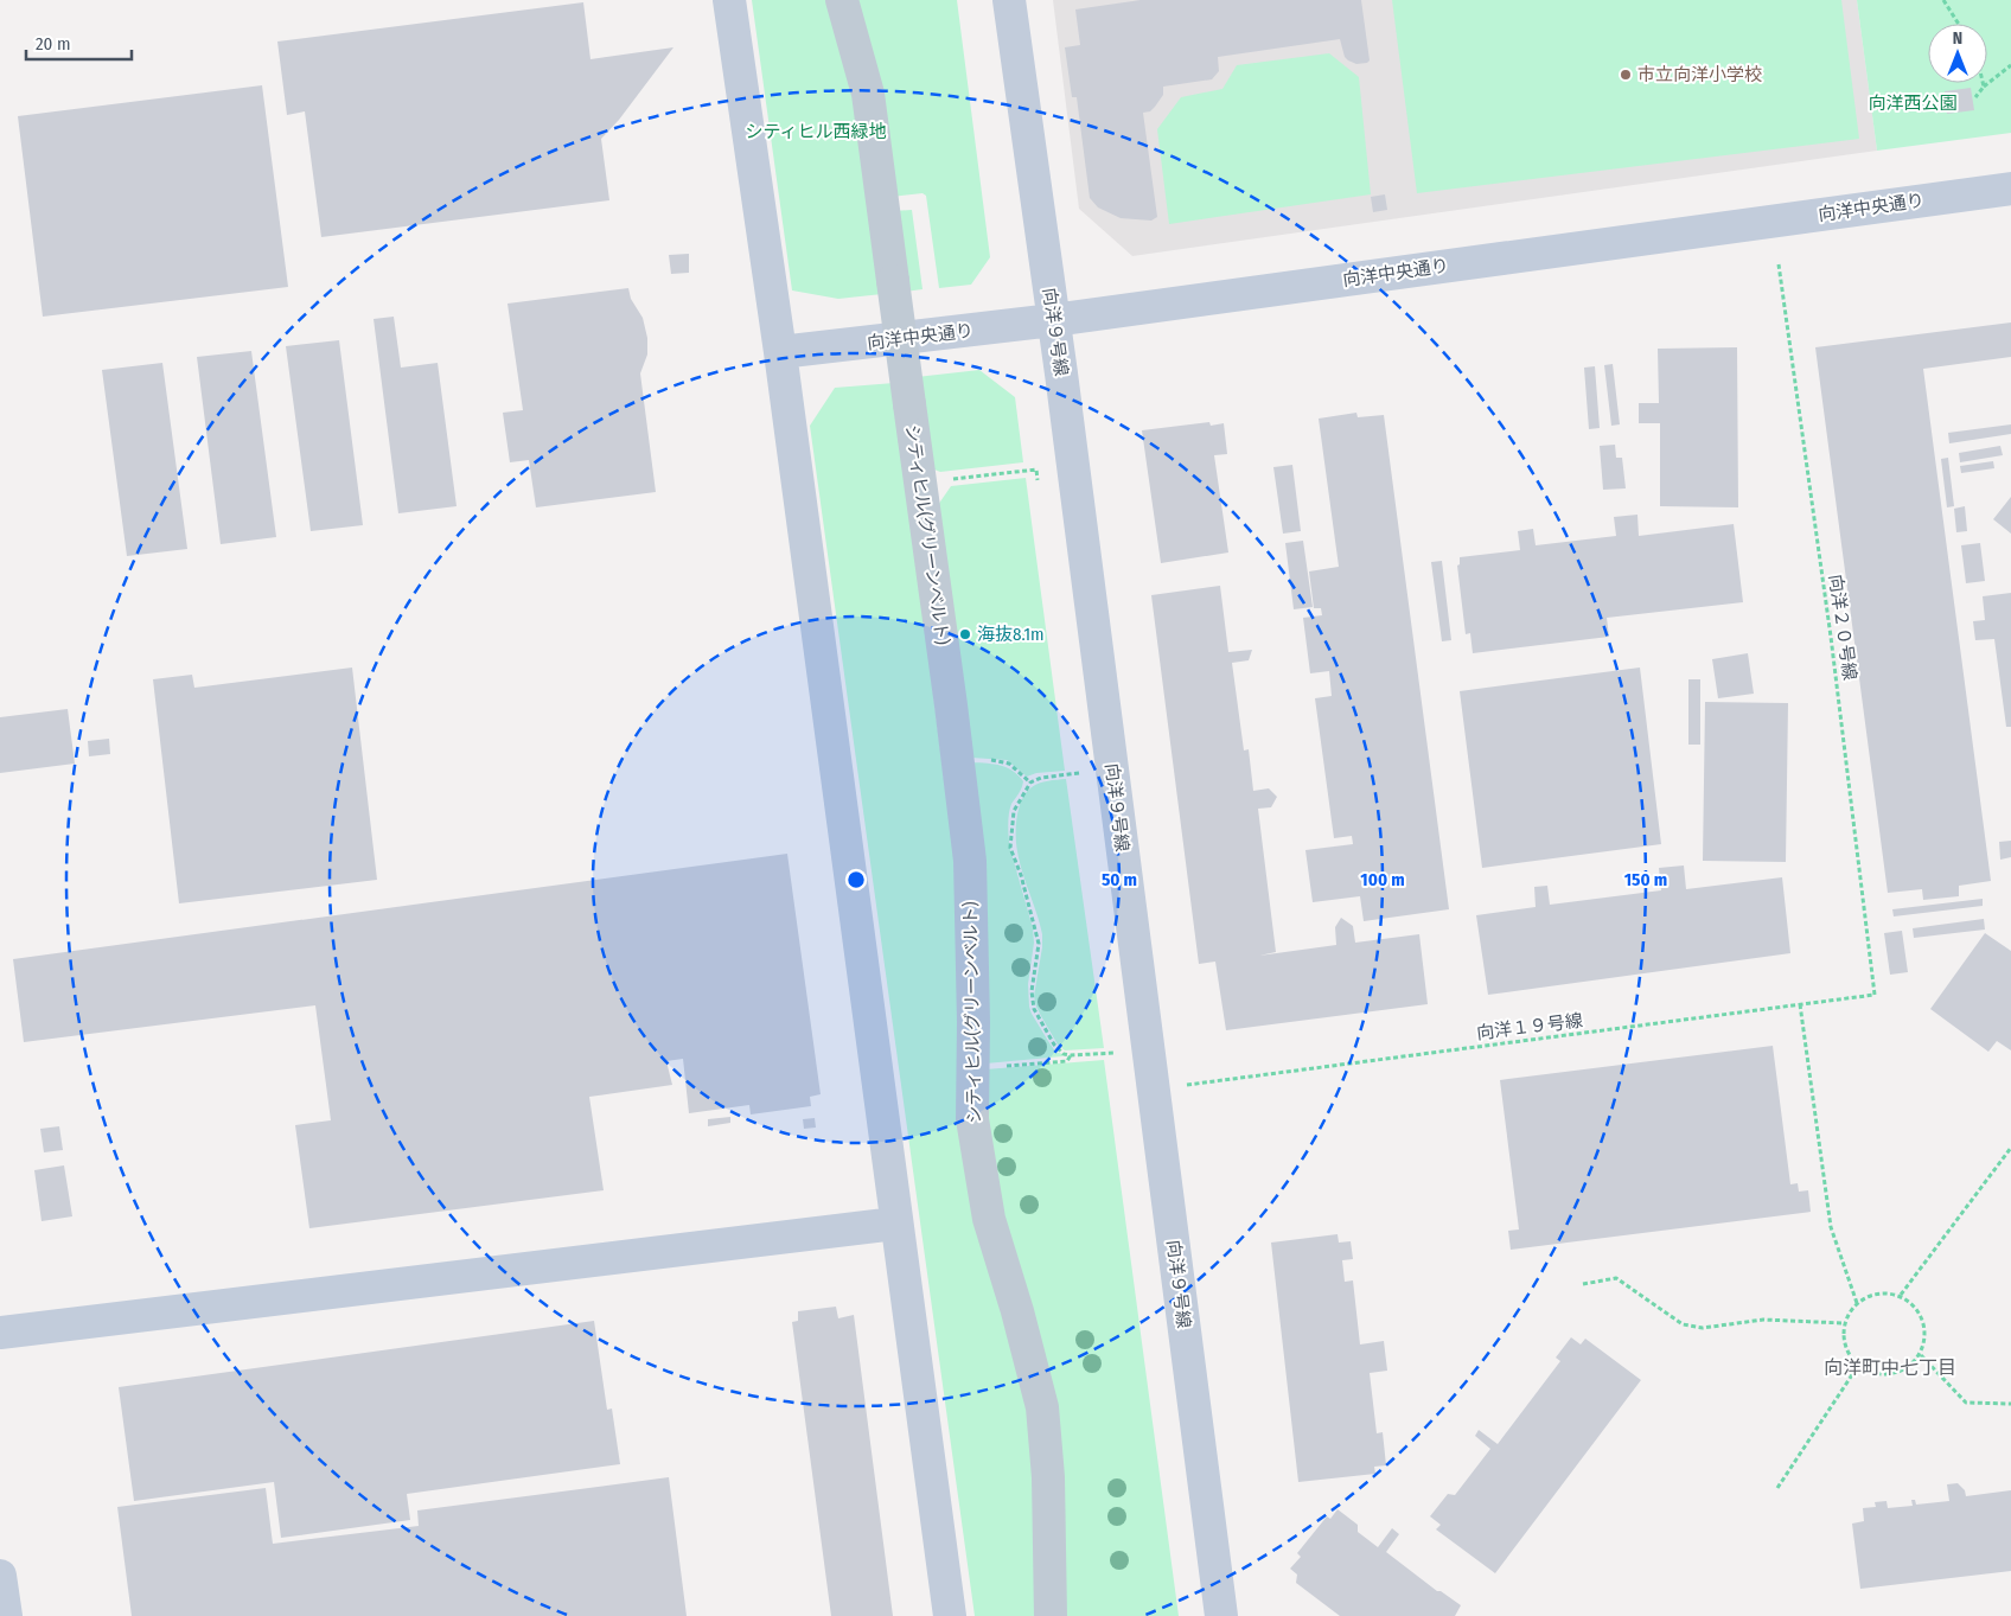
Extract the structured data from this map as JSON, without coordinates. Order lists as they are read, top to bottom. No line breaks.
{"streets":{"street":["向洋中央通り","向洋９号線","シティヒル(グリーンベルト)"],"path":["向洋２０号線","向洋１９号線"]},"crossings":[["向洋中央通り","向洋９号線"],["向洋２０号線","向洋１９号線"]],"districts":["向洋町中七丁目"],"parks":["向洋西公園","シティヒル西緑地"],"places":["市立向洋小学校","海抜8.1m"],"scale_bar":"20 m","north":"top","rings":["50 m","100 m","150 m"]}
